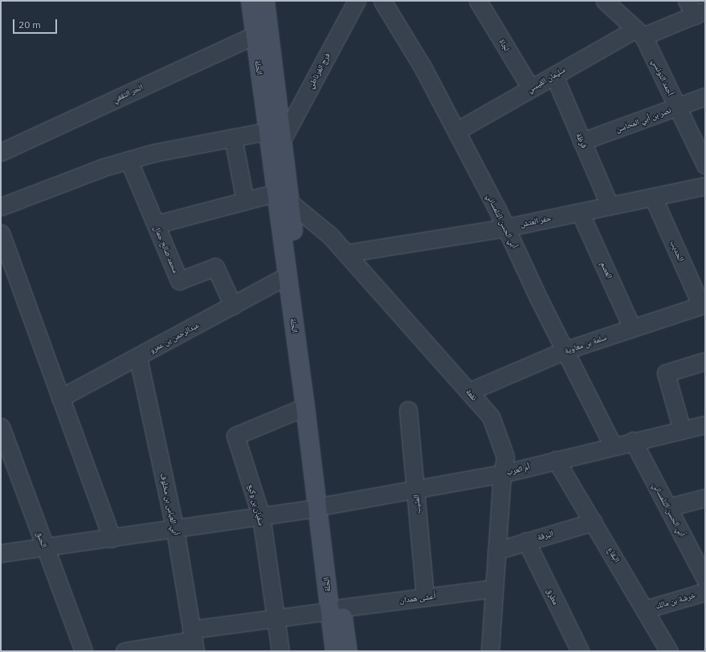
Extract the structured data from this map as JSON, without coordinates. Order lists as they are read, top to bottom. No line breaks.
{"streets":{"main road":["الحلة"],"street":["لجاة","فرج الغرناطي","أحمد التونسي","سليمان القيسي","الحر الثقفي","نصر بن أبي المحاسن","قرظة","أبي الحسن التلمساني","حفر العتش","محمد صالح جمال","الحديب","العصم","عبدالرحمن بن عمرو","سلمة بن معاوية","نقعة","أم العرب","أبي العباس بن مخلوف","المثيب","سفيان بن وكيع","البرقة","الحبق","البقاع","مطرق","أعشى همدان","خرشة بن مالك"]},"crossings":[["لجاة","سليمان القيسي"],["الحلة","فرج الغرناطي"],["الحلة","الحر الثقفي"],["الحلة","عبدالرحمن بن عمرو"],["الحلة","نقعة"],["الحلة","أم العرب"],["الحلة","سفيان بن وكيع"],["الحلة","أعشى همدان"],["أحمد التونسي","سليمان القيسي"],["أحمد التونسي","نصر بن أبي المحاسن"],["سليمان القيسي","قرظة"],["سليمان القيسي","أبي الحسن التلمساني"],["نصر بن أبي المحاسن","قرظة"],["قرظة","حفر العتش"],["أبي الحسن التلمساني","حفر العتش"],["أبي الحسن التلمساني","سلمة بن معاوية"],["أبي الحسن التلمساني","أم العرب"],["حفر العتش","الحديب"],["حفر العتش","العصم"],["حفر العتش","نقعة"],["محمد صالح جمال","عبدالرحمن بن عمرو"],["الحديب","سلمة بن معاوية"],["العصم","سلمة بن معاوية"],["عبدالرحمن بن عمرو","أبي العباس بن مخلوف"],["سلمة بن معاوية","نقعة"],["نقعة","أم العرب"],["نقعة","البرقة"],["نقعة","أعشى همدان"],["أم العرب","أبي العباس بن مخلوف"],["أم العرب","المثيب"],["أم العرب","سفيان بن وكيع"],["أم العرب","الحبق"],["أم العرب","البقاع"],["أبي العباس بن مخلوف","أعشى همدان"],["المثيب","أعشى همدان"],["سفيان بن وكيع","أعشى همدان"],["البرقة","البقاع"],["البرقة","مطرق"],["البقاع","خرشة بن مالك"]],"scale_bar":"20 m"}
